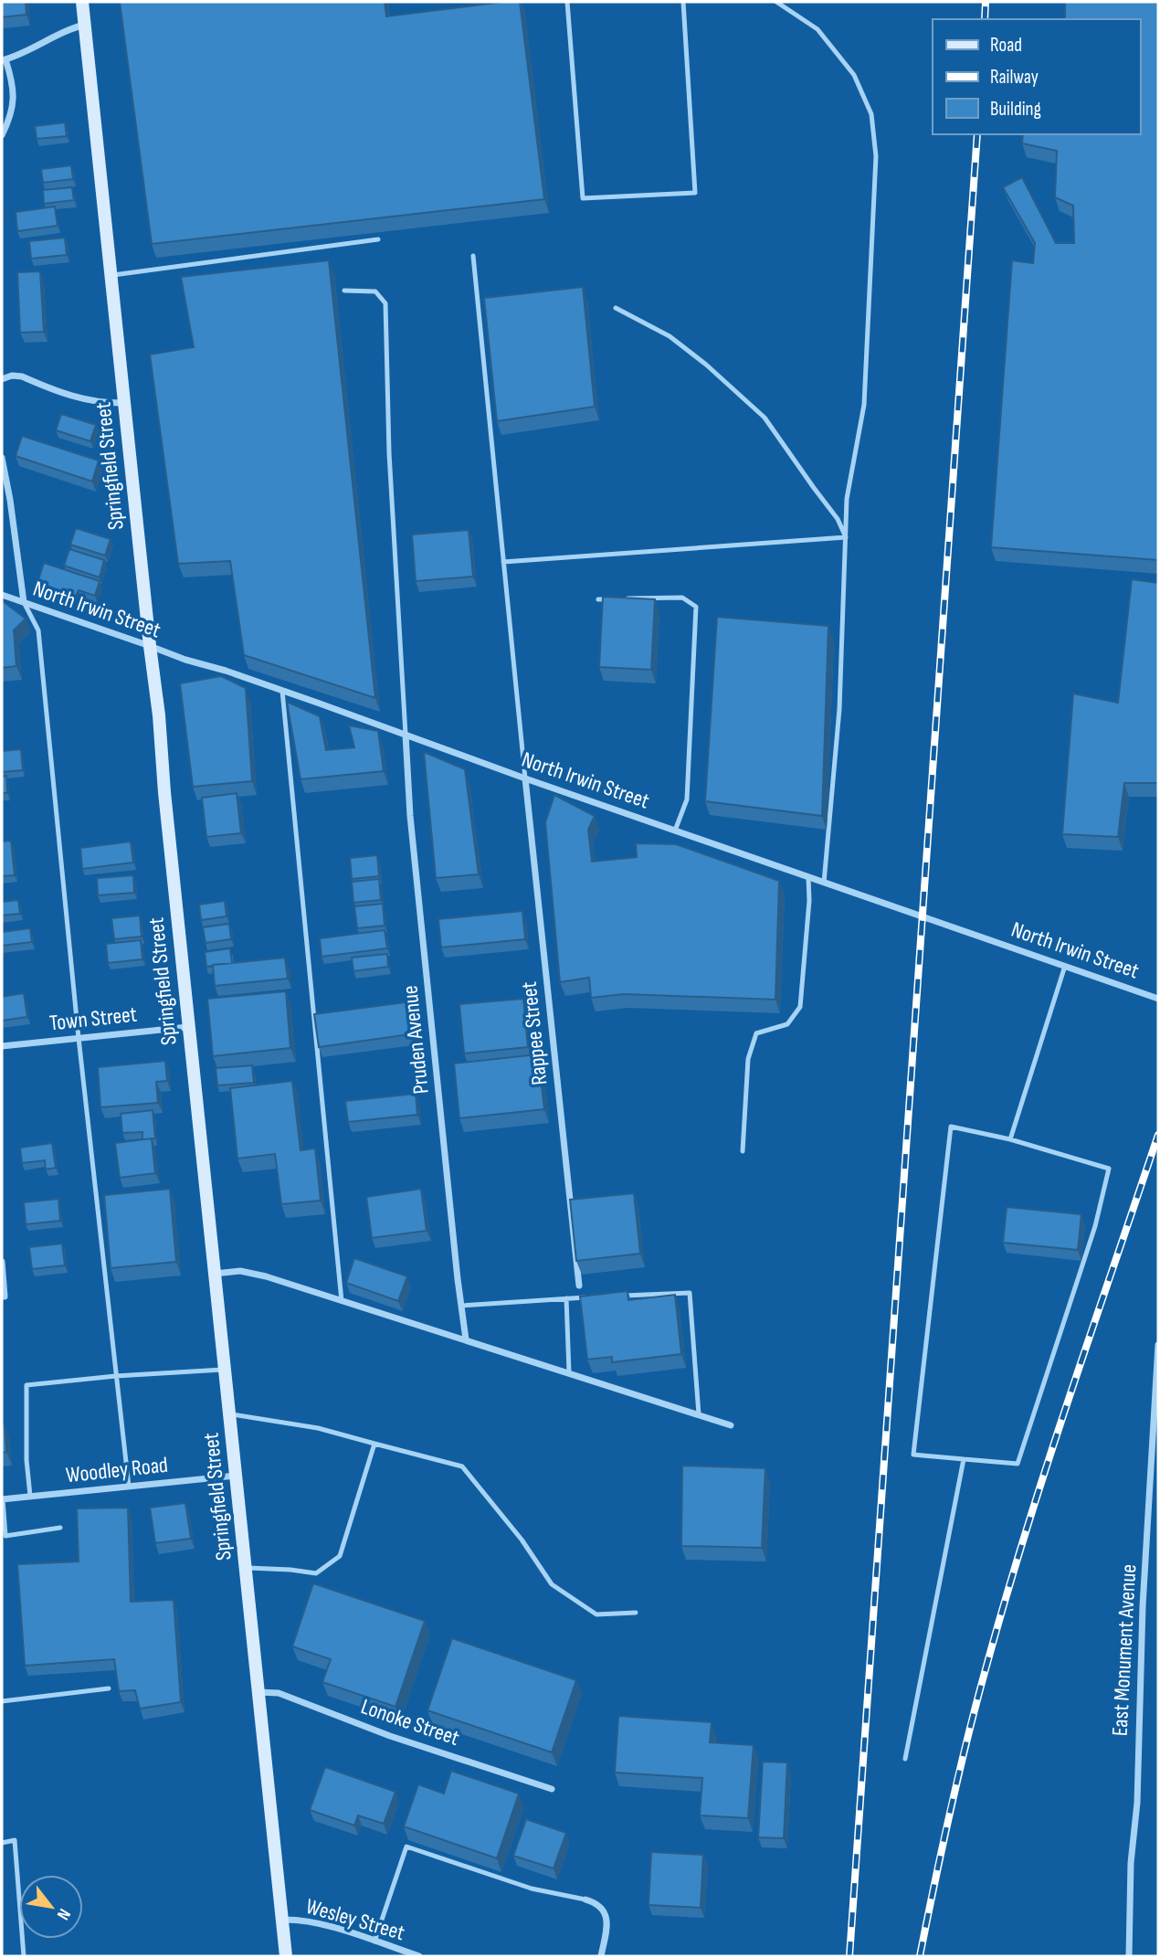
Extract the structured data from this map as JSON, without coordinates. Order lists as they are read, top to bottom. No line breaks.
{"streets":{"main road":["Springfield Street"],"street":["North Irwin Street","Town Street","Rappee Street","Pruden Avenue","Woodley Road","East Monument Avenue","Lonoke Street","Wesley Street"]},"crossings":[["Springfield Street","North Irwin Street"],["Springfield Street","Town Street"],["Springfield Street","Woodley Road"],["Springfield Street","Lonoke Street"],["Springfield Street","Wesley Street"],["North Irwin Street","Rappee Street"],["North Irwin Street","Pruden Avenue"]],"legend":["Road","Railway","Building"],"north":"bottom right"}
